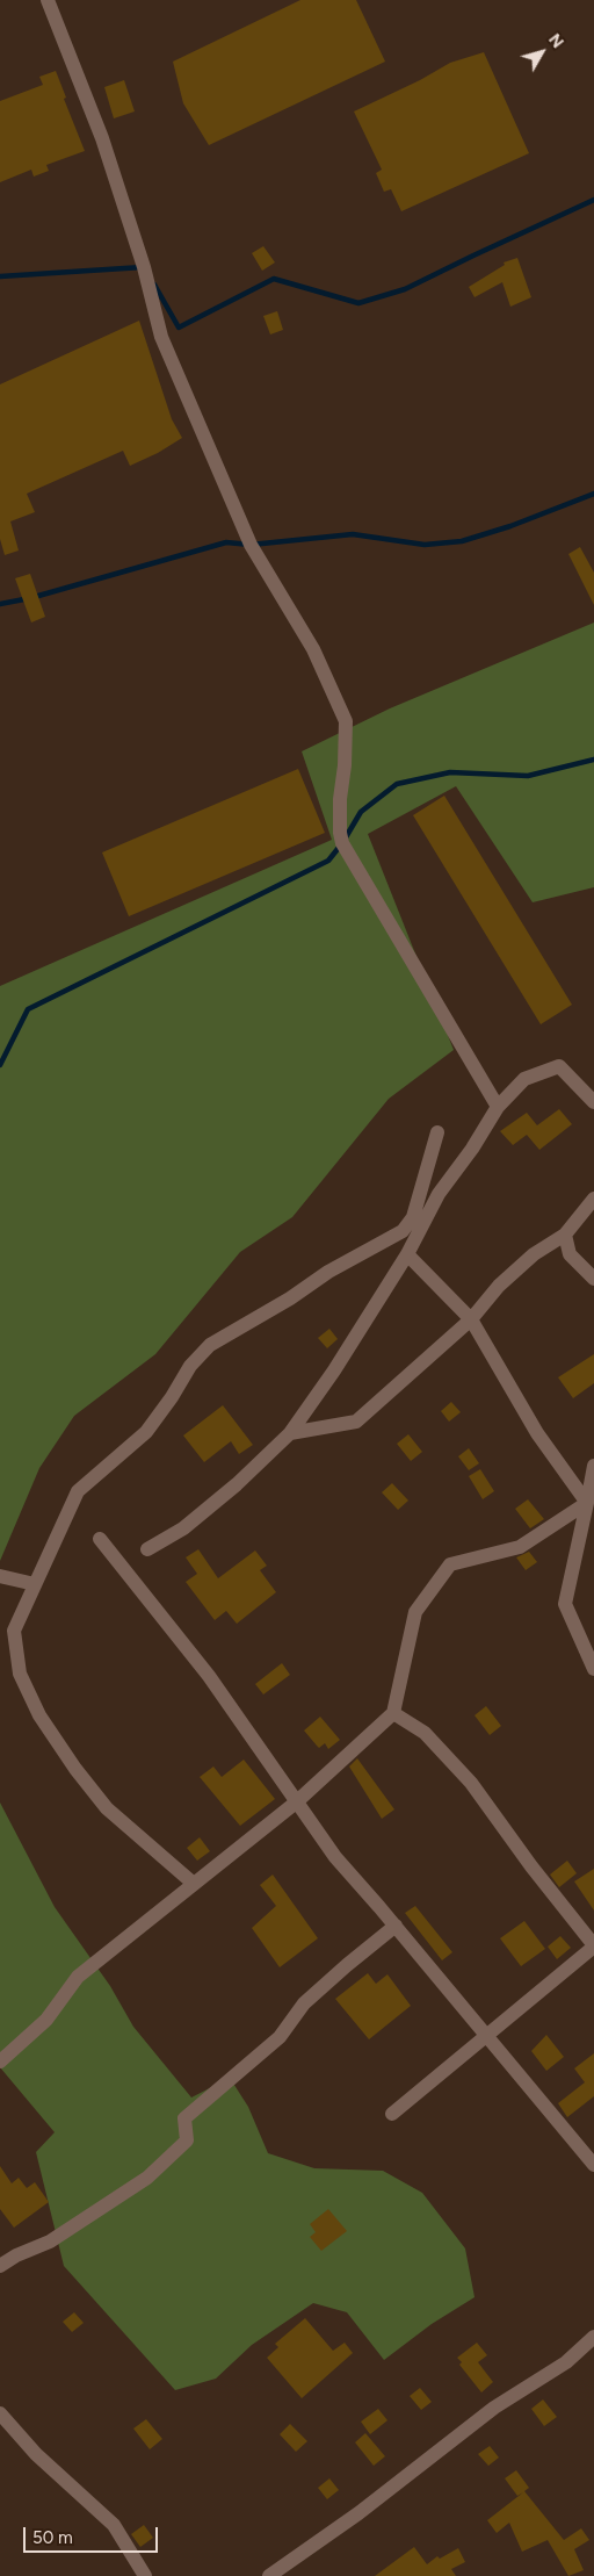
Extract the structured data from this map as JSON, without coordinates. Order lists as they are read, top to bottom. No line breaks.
{"scale_bar":"50 m","north":"top right"}
